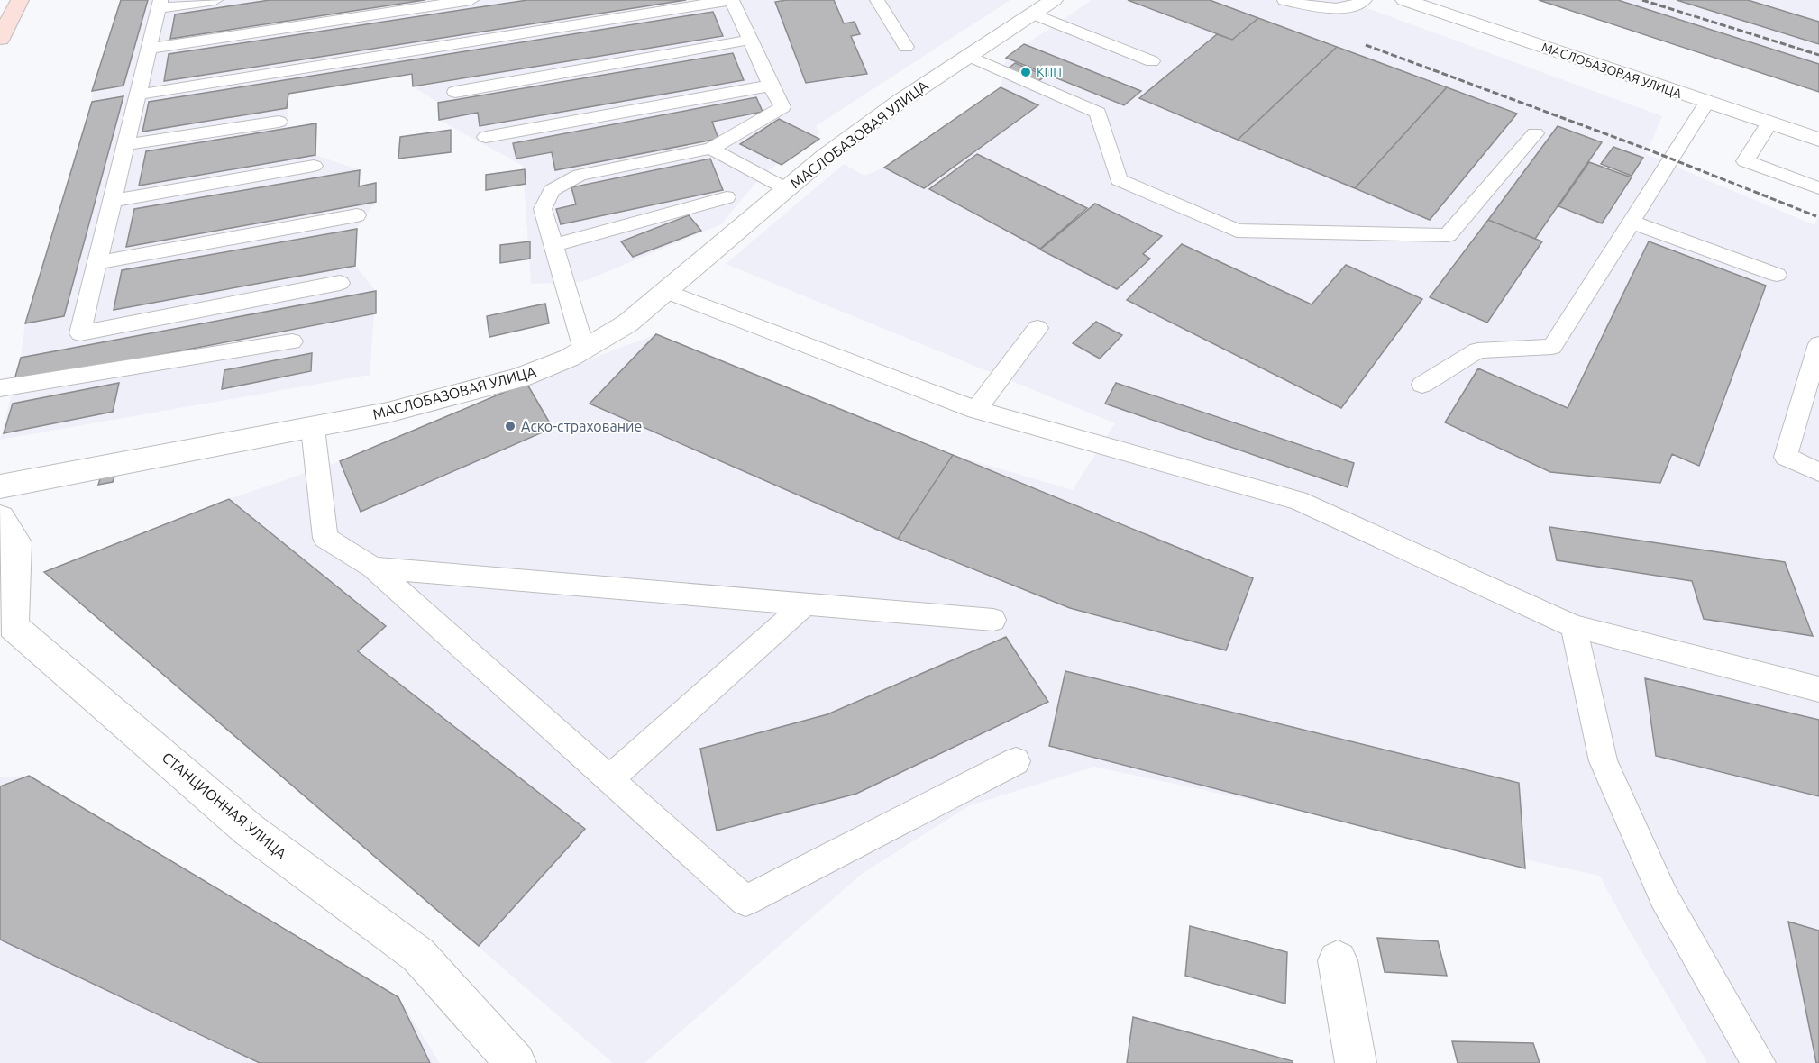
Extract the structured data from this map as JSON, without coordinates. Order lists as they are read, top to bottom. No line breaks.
{"streets":{"street":["МАСЛОБАЗОВАЯ УЛИЦА","СТАНЦИОННАЯ УЛИЦА"]},"places":["КПП","Аско-страхование"]}
